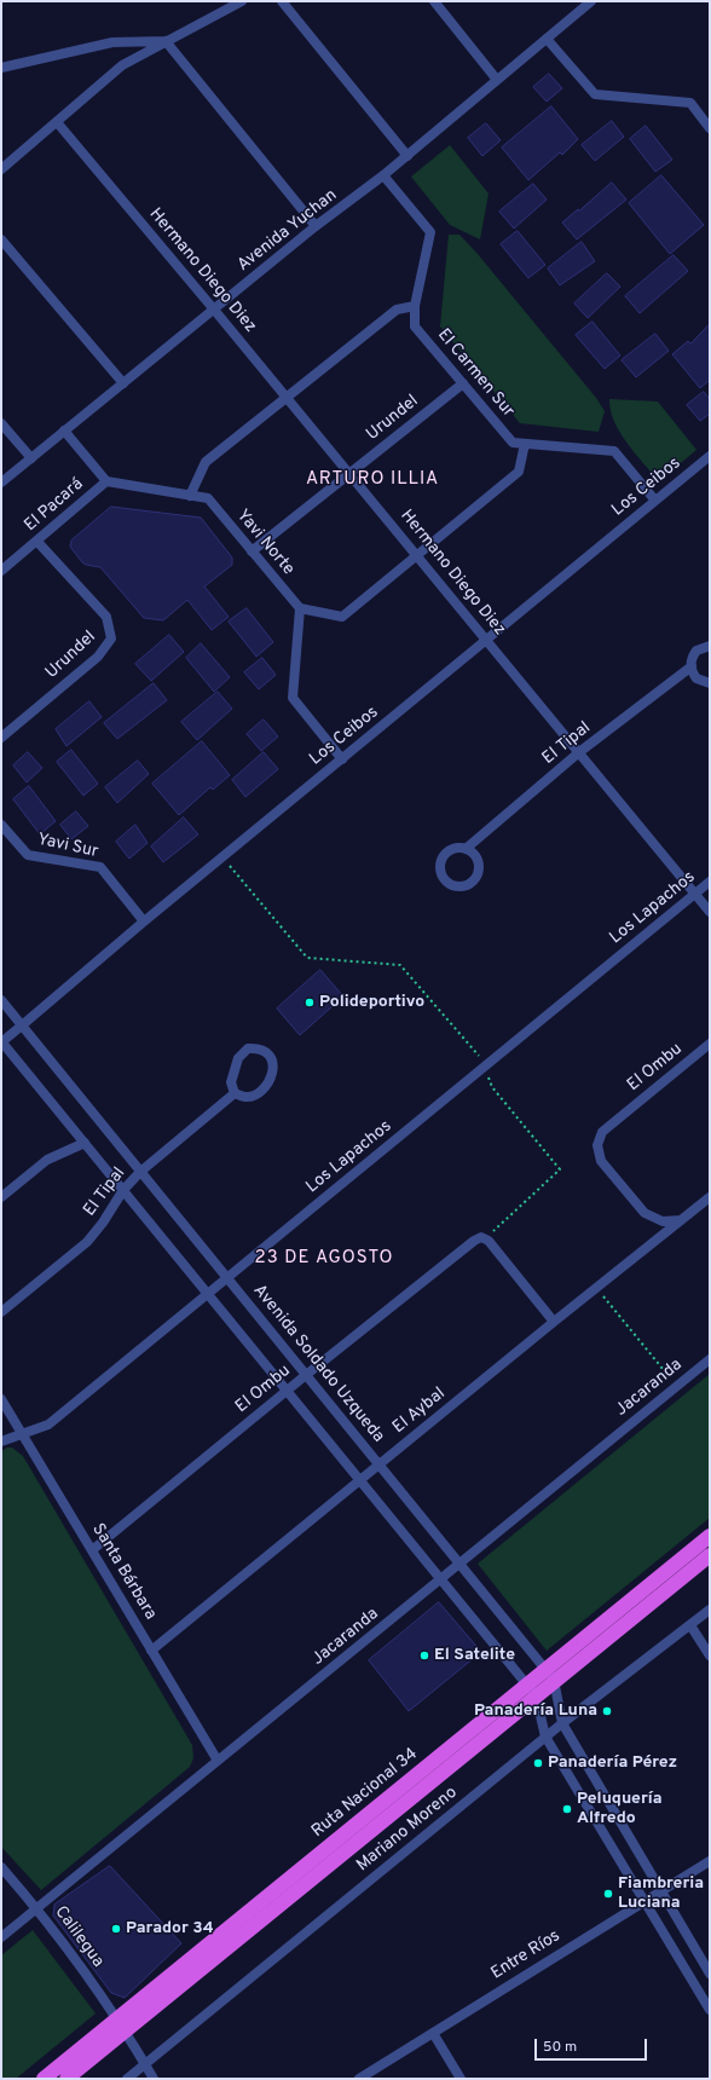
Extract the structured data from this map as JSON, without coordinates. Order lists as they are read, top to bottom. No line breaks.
{"streets":{"highway":["Ruta Nacional 34"],"street":["Avenida Yuchan","Hermano Diego Diez","El Carmen Sur","Urundel","Los Ceibos","El Pacará","Yavi Norte","El Tipal","Yavi Sur","Los Lapachos","El Ombu","Avenida Soldado Uzqueda","Jacaranda","El Aybal","Santa Bárbara","Mariano Moreno","Calilegua","Entre Ríos"]},"crossings":[["Avenida Yuchan","Hermano Diego Diez"],["Avenida Yuchan","El Carmen Sur"],["Hermano Diego Diez","Urundel"],["Hermano Diego Diez","Los Ceibos"],["Hermano Diego Diez","El Tipal"],["Hermano Diego Diez","Los Lapachos"],["El Carmen Sur","Urundel"],["El Carmen Sur","Los Ceibos"],["Urundel","El Pacará"],["Urundel","Yavi Norte"],["Los Ceibos","Yavi Sur"],["Los Ceibos","Avenida Soldado Uzqueda"],["El Pacará","Yavi Norte"],["El Tipal","Avenida Soldado Uzqueda"],["Los Lapachos","Avenida Soldado Uzqueda"],["Los Lapachos","Santa Bárbara"],["El Ombu","Avenida Soldado Uzqueda"],["El Ombu","El Aybal"],["El Ombu","Santa Bárbara"],["Avenida Soldado Uzqueda","Jacaranda"],["Avenida Soldado Uzqueda","El Aybal"],["Avenida Soldado Uzqueda","Ruta Nacional 34"],["Jacaranda","Santa Bárbara"],["Jacaranda","Calilegua"],["El Aybal","Santa Bárbara"],["Ruta Nacional 34","Calilegua"],["Mariano Moreno","Calilegua"]],"districts":["ARTURO ILLIA","23 DE AGOSTO"],"places":["Polideportivo","El Satelite","Panadería Luna","Panadería Pérez","Peluquería Alfredo","Fiambreria Luciana","Parador 34"],"scale_bar":"50 m"}
